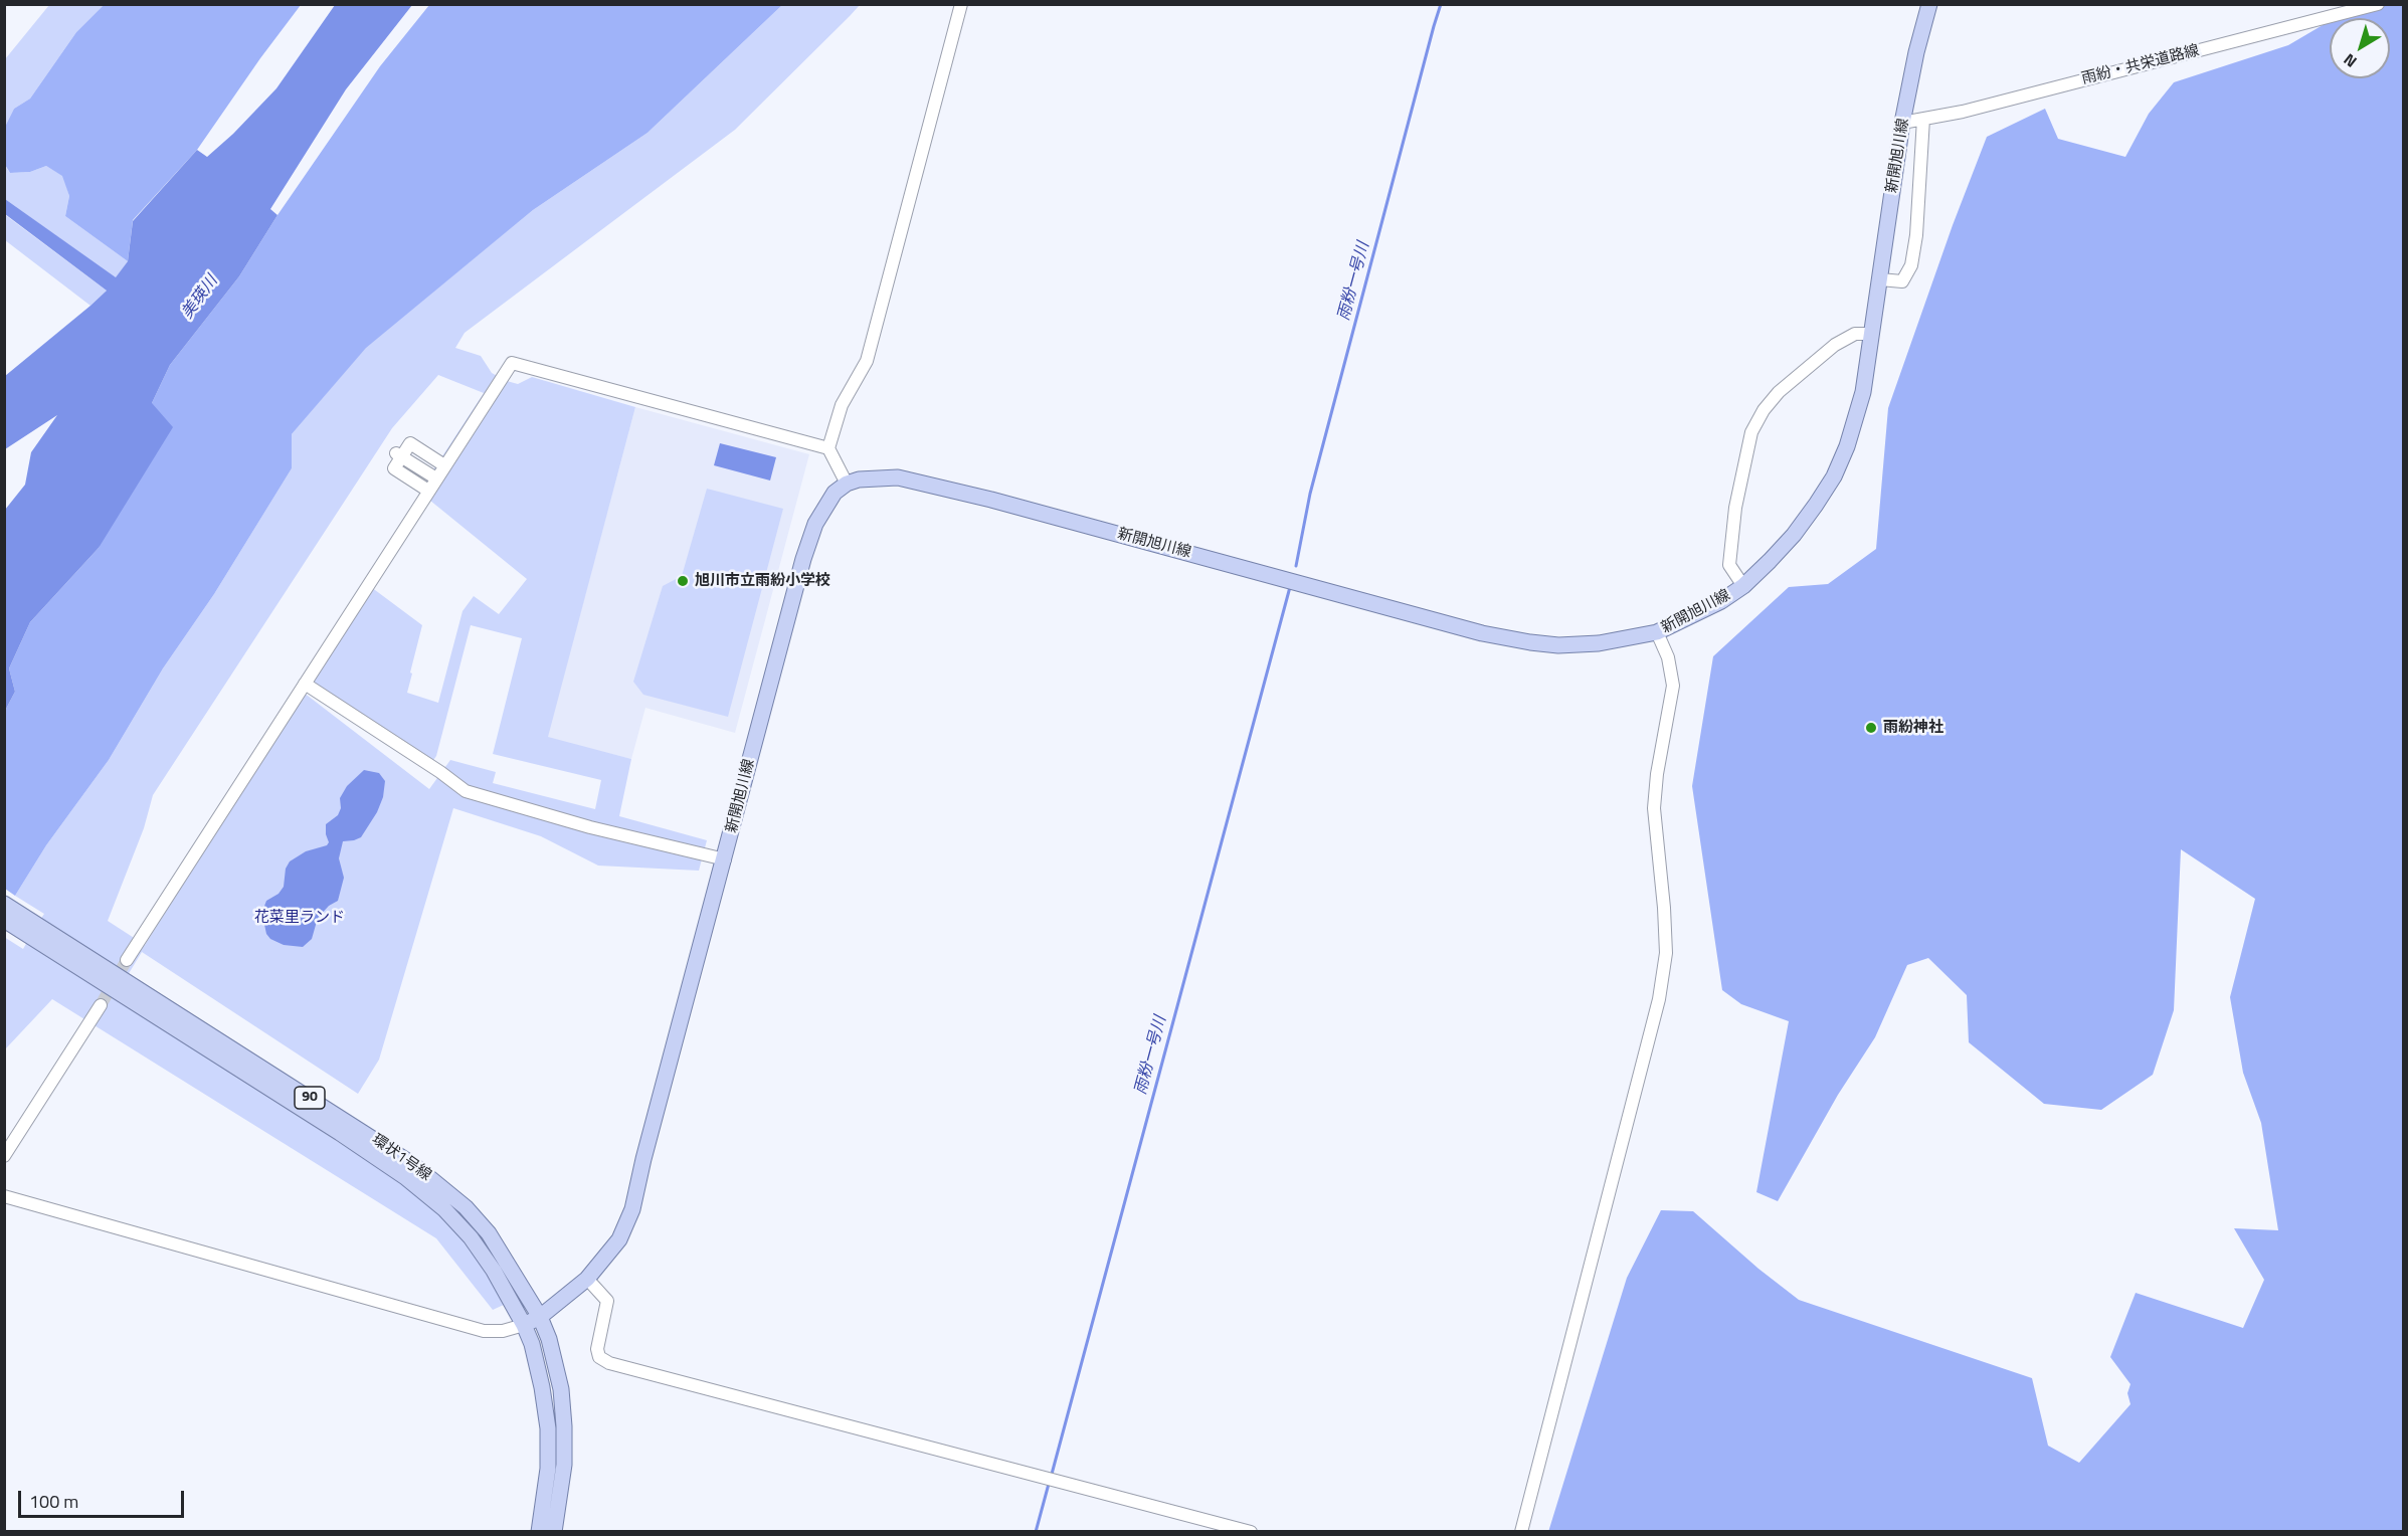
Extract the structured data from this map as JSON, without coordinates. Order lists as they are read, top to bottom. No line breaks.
{"streets":{"main road":["新開旭川線","90","環状1号線"],"street":["雨紛・共栄道路線"]},"crossings":[["雨紛・共栄道路線","新開旭川線"],["新開旭川線","環状1号線"],["90","環状1号線"]],"water":["雨粉一号川","美瑛川"],"parks":["花菜里ランド"],"places":["旭川市立雨紛小学校","雨紛神社"],"scale_bar":"100 m","north":"bottom left"}
